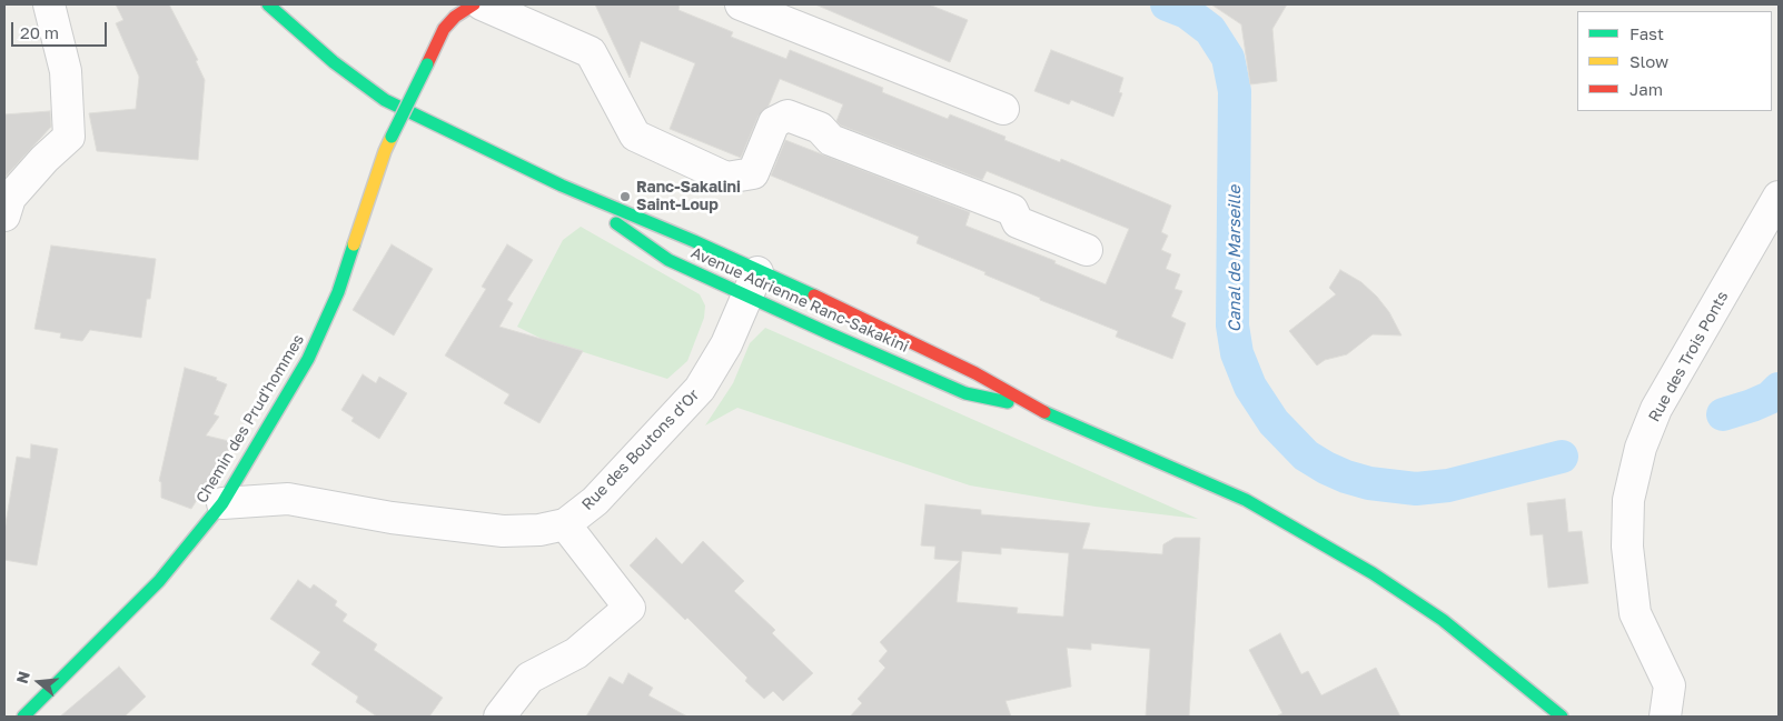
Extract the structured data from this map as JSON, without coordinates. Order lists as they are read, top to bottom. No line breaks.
{"streets":{"street":["Avenue Adrienne Ranc-Sakakini","Rue des Trois Ponts","Chemin des Prud'hommes","Rue des Boutons d'Or"]},"crossings":[["Avenue Adrienne Ranc-Sakakini","Rue des Boutons d'Or"],["Chemin des Prud'hommes","Rue des Boutons d'Or"]],"water":["Canal de Marseille"],"places":["Ranc-Sakalini Saint-Loup"],"legend":["Fast","Slow","Jam"],"scale_bar":"20 m","north":"left"}
